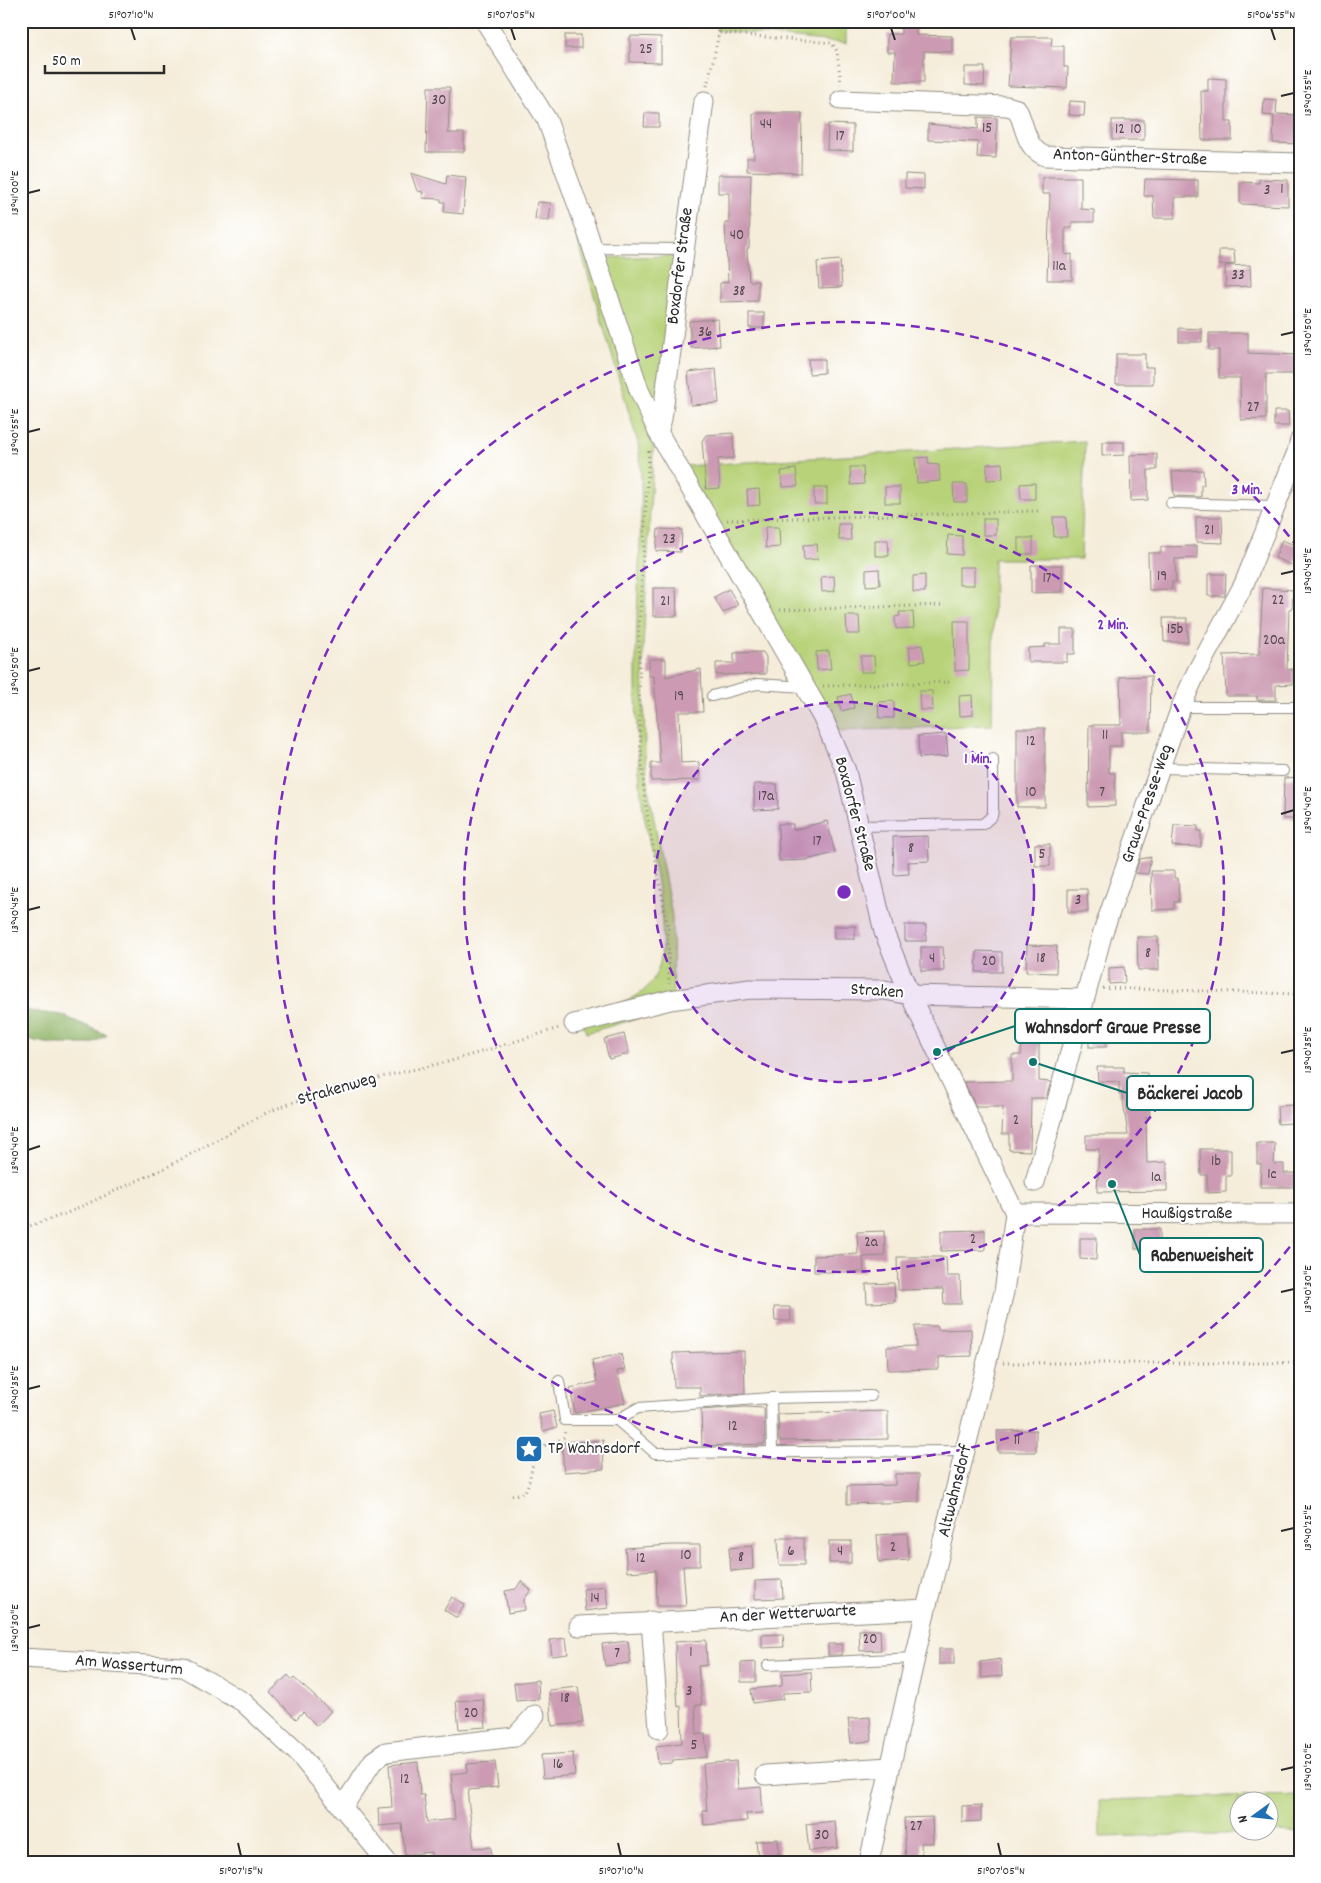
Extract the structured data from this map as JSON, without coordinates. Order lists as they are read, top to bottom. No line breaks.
{"streets":{"street":["Anton-Günther-Straße","Boxdorfer Straße","Graue-Presse-Weg","Straken","Haußigstraße","Altwahnsdorf","An der Wetterwarte","Am Wasserturm"],"path":["Strakenweg"]},"crossings":[["Boxdorfer Straße","Straken"],["Boxdorfer Straße","Haußigstraße"],["Boxdorfer Straße","Altwahnsdorf"],["Graue-Presse-Weg","Straken"],["Haußigstraße","Altwahnsdorf"],["Altwahnsdorf","An der Wetterwarte"]],"places":{"other":["Wahnsdorf Graue Presse","Bäckerei Jacob","Rabenweisheit"],"place":["TP Wahnsdorf"]},"house_numbers":["25","30","44","15","12","10","17","1","3","40","11a","33","38","36","27","21","23","19","17","22","21","15b","20a","19","11","12","10","7","17a","17","8","5","3","8","4","18","20","2","1b","1c","1a","2","2a","12","11","2","6","4","10","8","12","14","20","1","7","3","18","20","5","16","12","27","30"],"scale_bar":"50 m","north":"left","coordinates":["51°07'10\"N","51°07'05\"N","51°07'00\"N","51°06'55\"N","13°40'55\"E","13°41'00\"E","13°40'50\"E","13°40'45\"E","13°40'40\"E","13°40'35\"E","13°40'30\"E","13°40'25\"E","13°40'20\"E","51°07'15\"N"],"rings":["3 Min.","2 Min.","1 Min."]}
